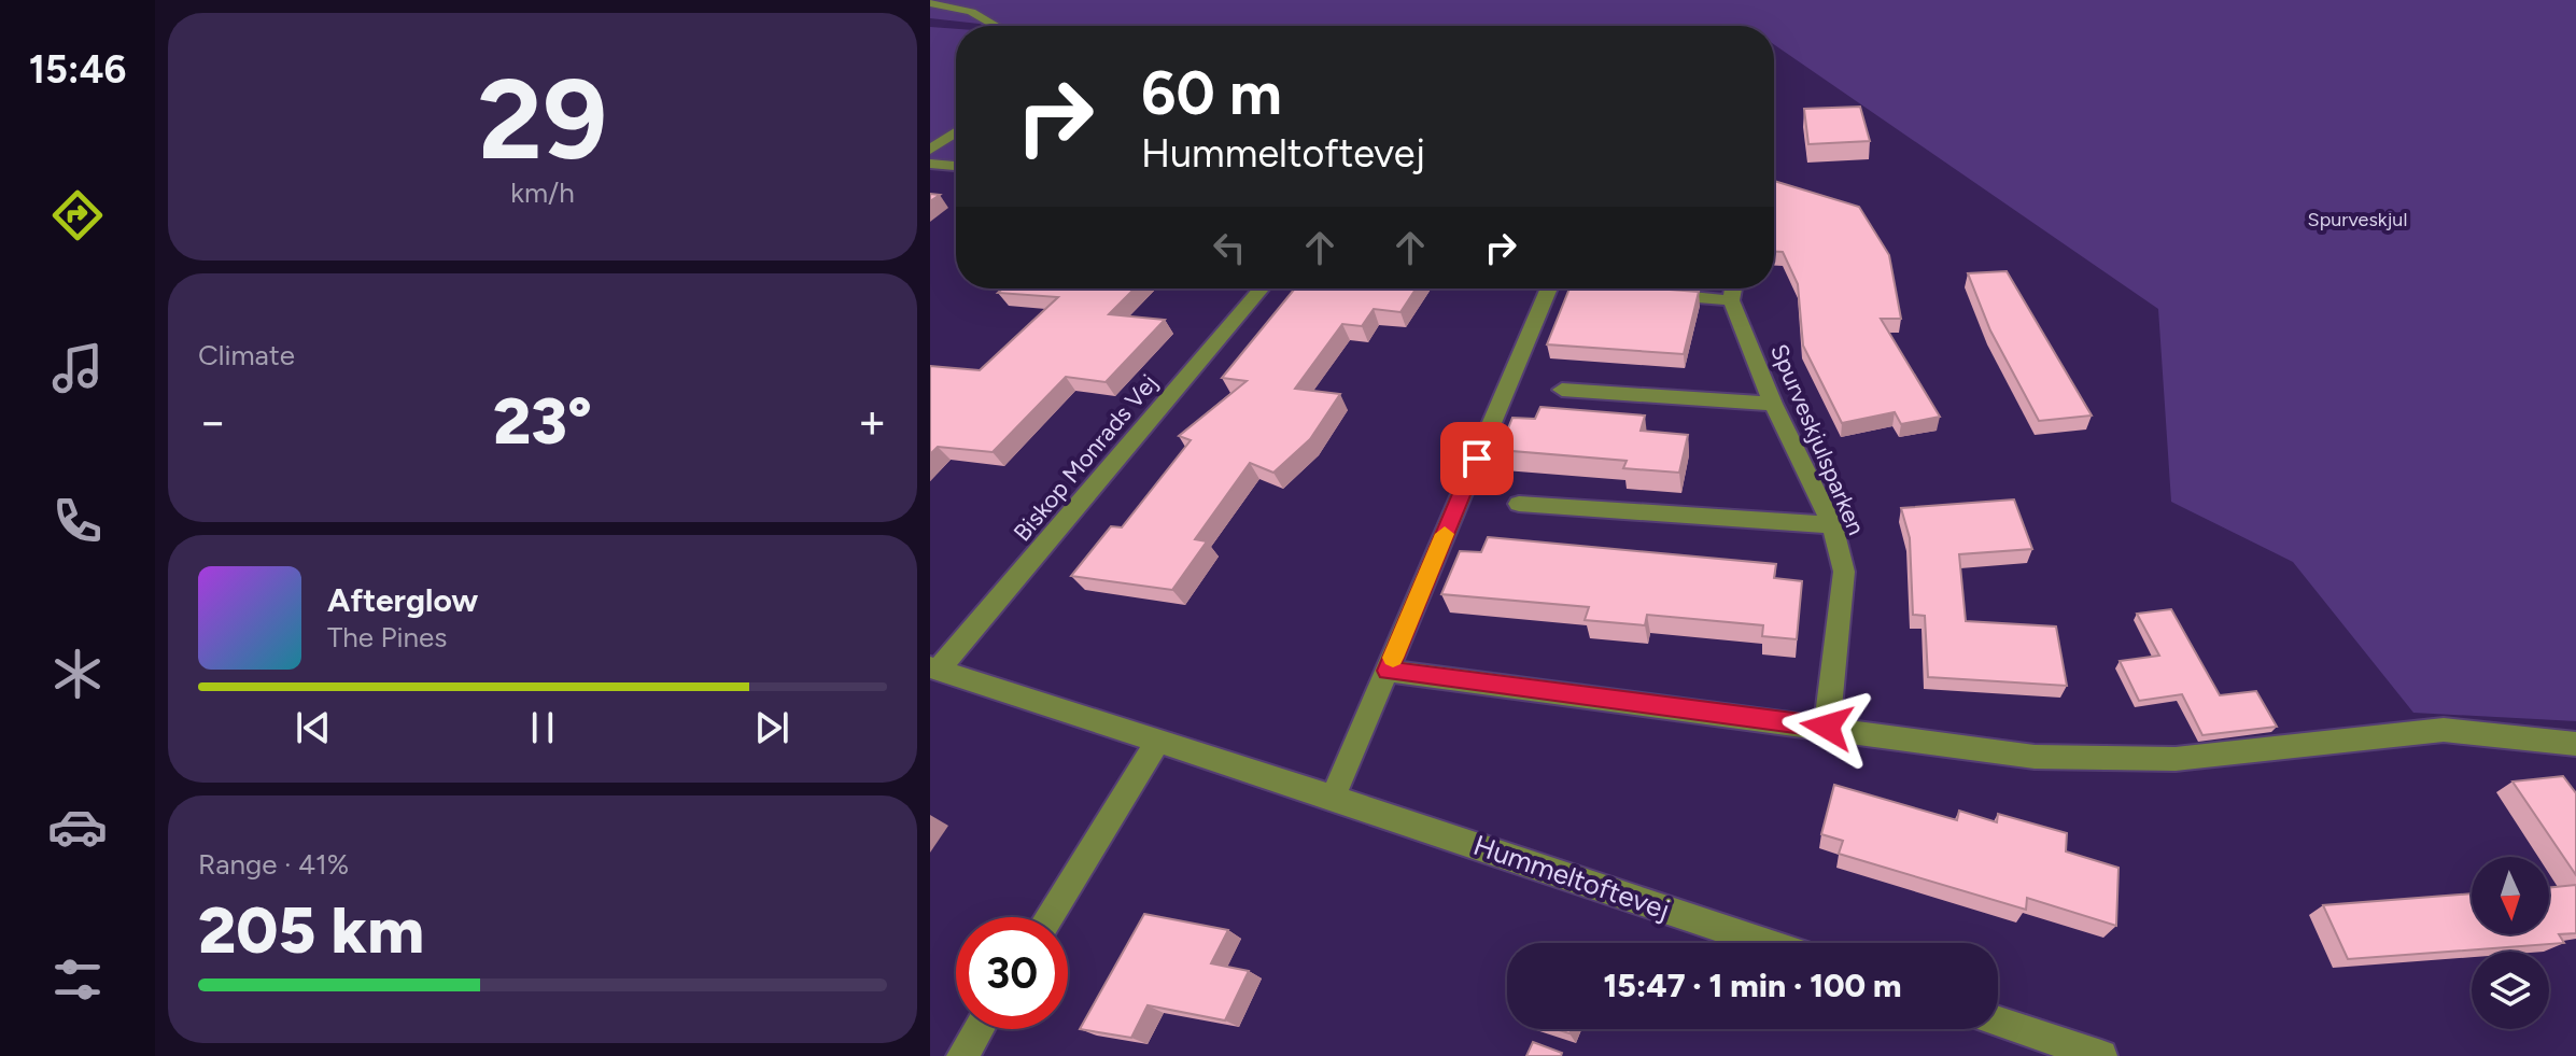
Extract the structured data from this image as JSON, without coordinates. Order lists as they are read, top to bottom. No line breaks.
{"streets":{"street":["Spurveskjulsparken","Biskop Monrads Vej","Hummeltoftevej"]},"crossings":[["Biskop Monrads Vej","Hummeltoftevej"]],"parks":["Spurveskjul"],"north":"bottom","page":{"tabs":"15:46","tile":[["29","km/h"],"Climate",["Range · 41%","205 km"]],"turn":["60 m","Hummeltoftevej"],"heat":["−","23°","+"],"song":["Afterglow","The Pines"],"limit":"30","trip":"15:47 · 1 min · 100 m"}}
